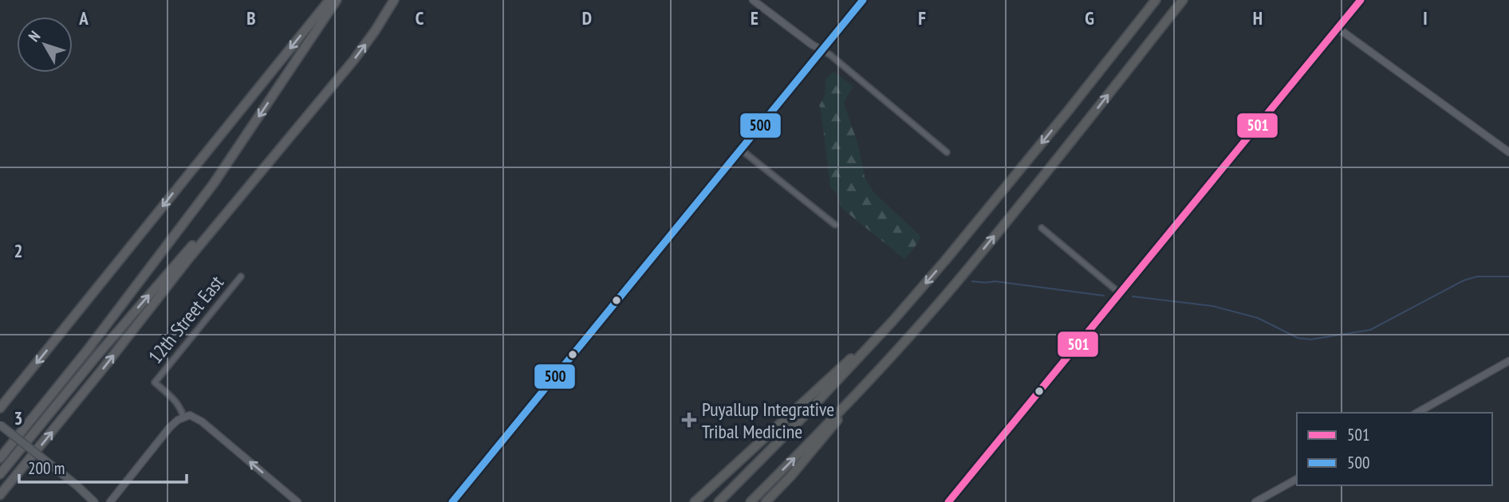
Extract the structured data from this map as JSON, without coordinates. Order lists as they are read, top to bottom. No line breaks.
{"streets":{"street":["12th Street East"]},"places":{"health":["Puyallup Integrative Tribal Medicine"]},"lines":["transit line 501","transit line 500"],"legend":["501","500"],"scale_bar":"200 m","north":"top left","grid":{"columns":["A","B","C","D","E","F","G","H","I"],"rows":["2","3"]}}
